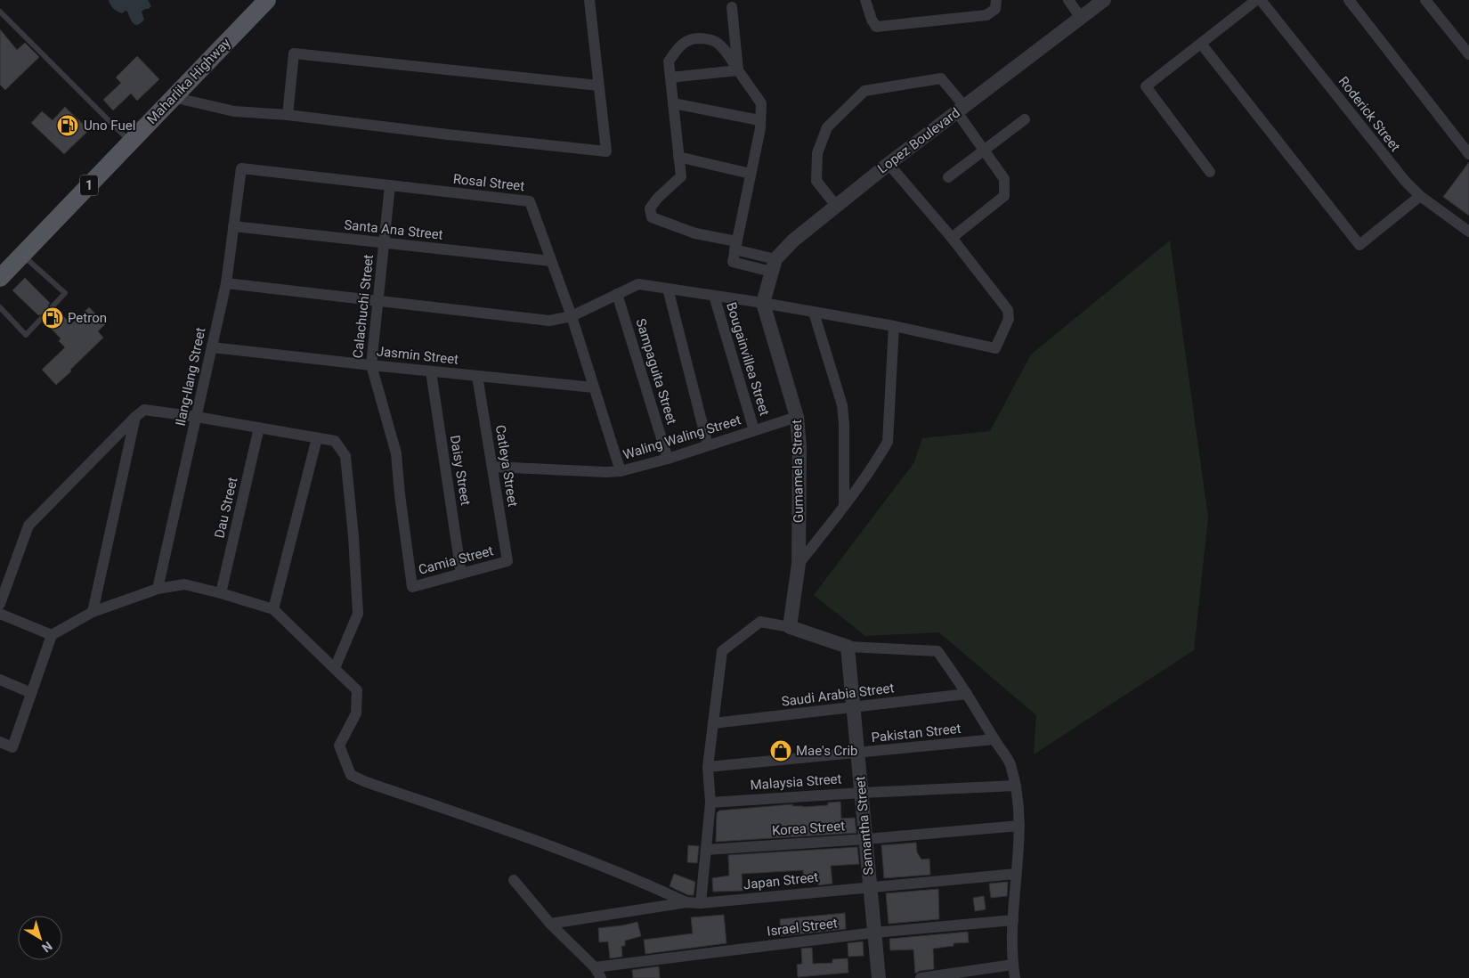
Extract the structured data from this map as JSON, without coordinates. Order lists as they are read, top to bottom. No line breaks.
{"streets":{"main road":["Maharlika Highway","1"],"street":["Roderick Street","Lopez Boulevard","Rosal Street","Santa Ana Street","Calachuchi Street","Jasmin Street","Bougainvillea Street","Sampaguita Street","Ilang-Ilang Street","Waling Waling Street","Catleya Street","Daisy Street","Gumamela Street","Dau Street","Camia Street","Saudi Arabia Street","Pakistan Street","Malaysia Street","Samantha Street","Korea Street","Japan Street","Israel Street"]},"crossings":[["Lopez Boulevard","Gumamela Street"],["Rosal Street","Santa Ana Street"],["Rosal Street","Calachuchi Street"],["Rosal Street","Jasmin Street"],["Rosal Street","Ilang-Ilang Street"],["Rosal Street","Waling Waling Street"],["Santa Ana Street","Calachuchi Street"],["Santa Ana Street","Ilang-Ilang Street"],["Calachuchi Street","Jasmin Street"],["Calachuchi Street","Camia Street"],["Jasmin Street","Ilang-Ilang Street"],["Jasmin Street","Catleya Street"],["Jasmin Street","Daisy Street"],["Bougainvillea Street","Waling Waling Street"],["Sampaguita Street","Waling Waling Street"],["Waling Waling Street","Catleya Street"],["Waling Waling Street","Gumamela Street"],["Catleya Street","Camia Street"],["Daisy Street","Camia Street"],["Saudi Arabia Street","Samantha Street"],["Pakistan Street","Samantha Street"],["Malaysia Street","Samantha Street"],["Samantha Street","Korea Street"],["Samantha Street","Japan Street"],["Samantha Street","Israel Street"]],"places":{"fuel station":["Uno Fuel","Petron"],"shop":["Mae's Crib"]},"north":"bottom right"}
